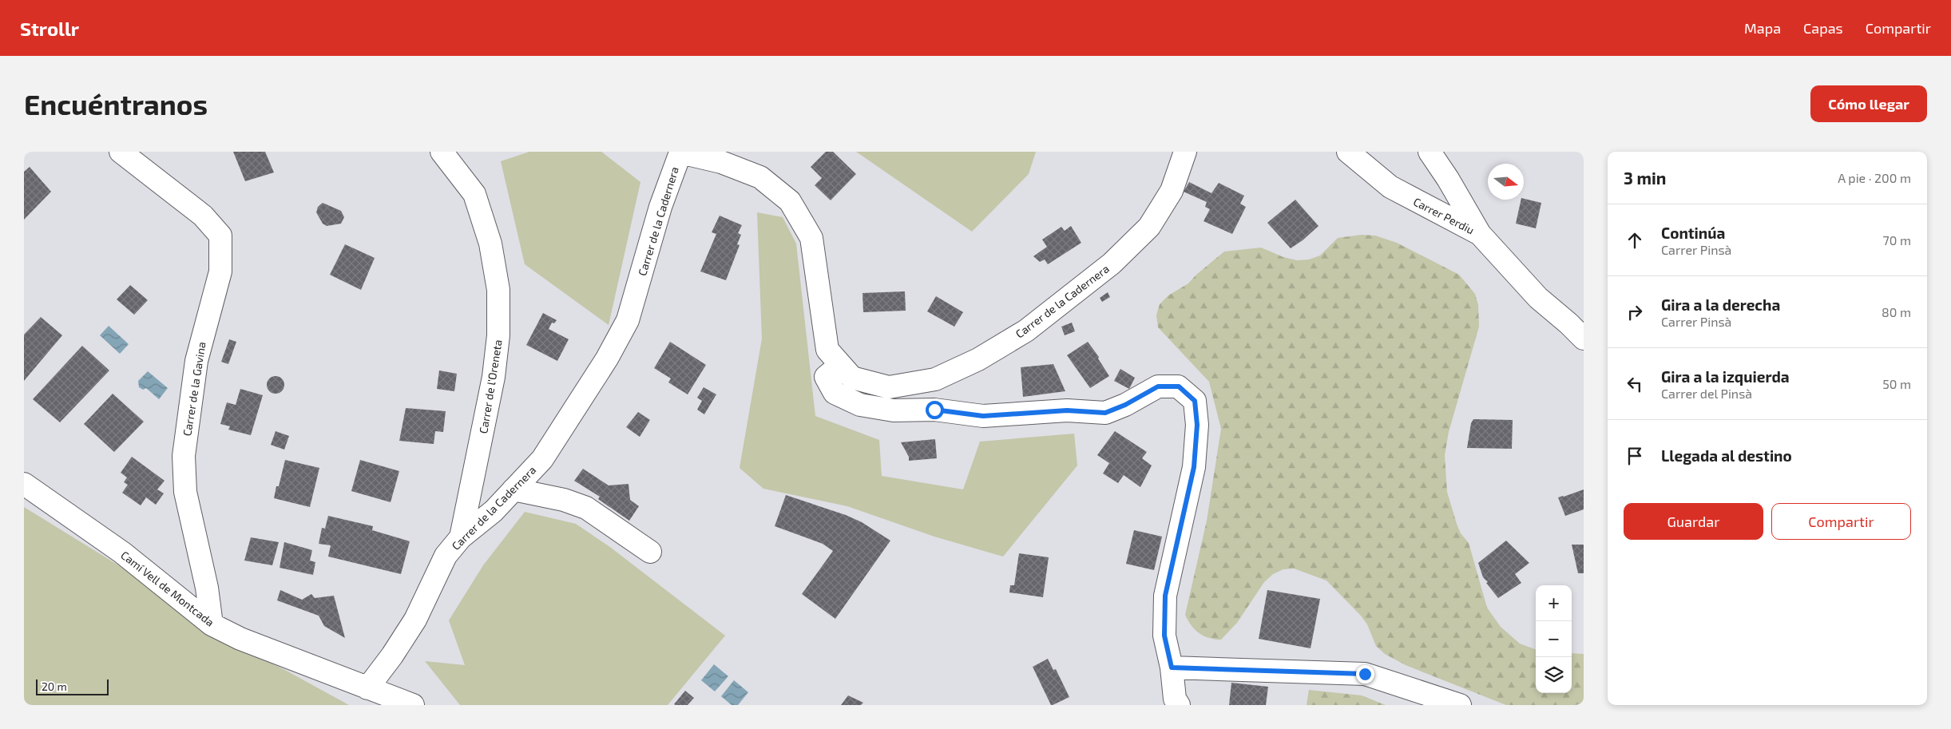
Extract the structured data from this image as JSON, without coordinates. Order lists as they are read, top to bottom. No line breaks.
{"streets":{"street":["Carrer Perdiu","Carrer de la Cadernera","Carrer de l'Oreneta","Carrer de la Gavina","Camí Vell de Montcada"]},"crossings":[["Carrer de la Cadernera","Carrer de l'Oreneta"],["Carrer de la Cadernera","Camí Vell de Montcada"],["Carrer de la Gavina","Camí Vell de Montcada"]],"scale_bar":"20 m","north":"right","page":{"header":"Strollr","nav":["Mapa","Capas","Compartir"],"buttons":["Cómo llegar",["Guardar","Compartir"]],"title":"Encuéntranos","heading":["3 min","A pie · 200 m"],"list":[["Continúa","Carrer Pinsà","70 m"],["Gira a la derecha","Carrer Pinsà","80 m"],["Gira a la izquierda","Carrer del Pinsà","50 m"],"Llegada al destino"],"map_buttons":["+","−"],"scale":"20 m"}}
